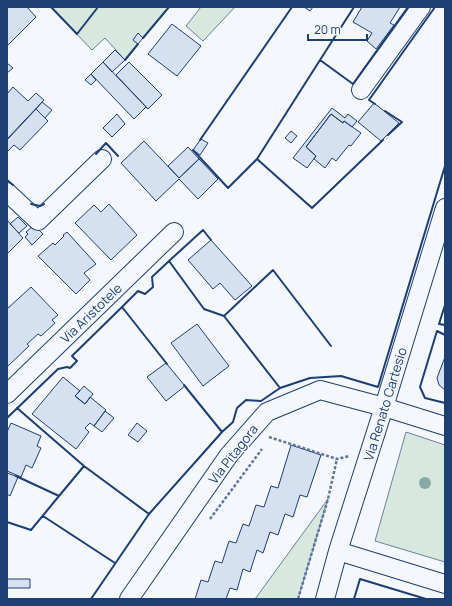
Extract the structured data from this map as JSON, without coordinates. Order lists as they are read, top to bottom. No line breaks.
{"streets":{"street":["Via Aristotele","Via Renato Cartesio","Via Pitagora"]},"crossings":[["Via Renato Cartesio","Via Pitagora"]],"scale_bar":"20 m"}
